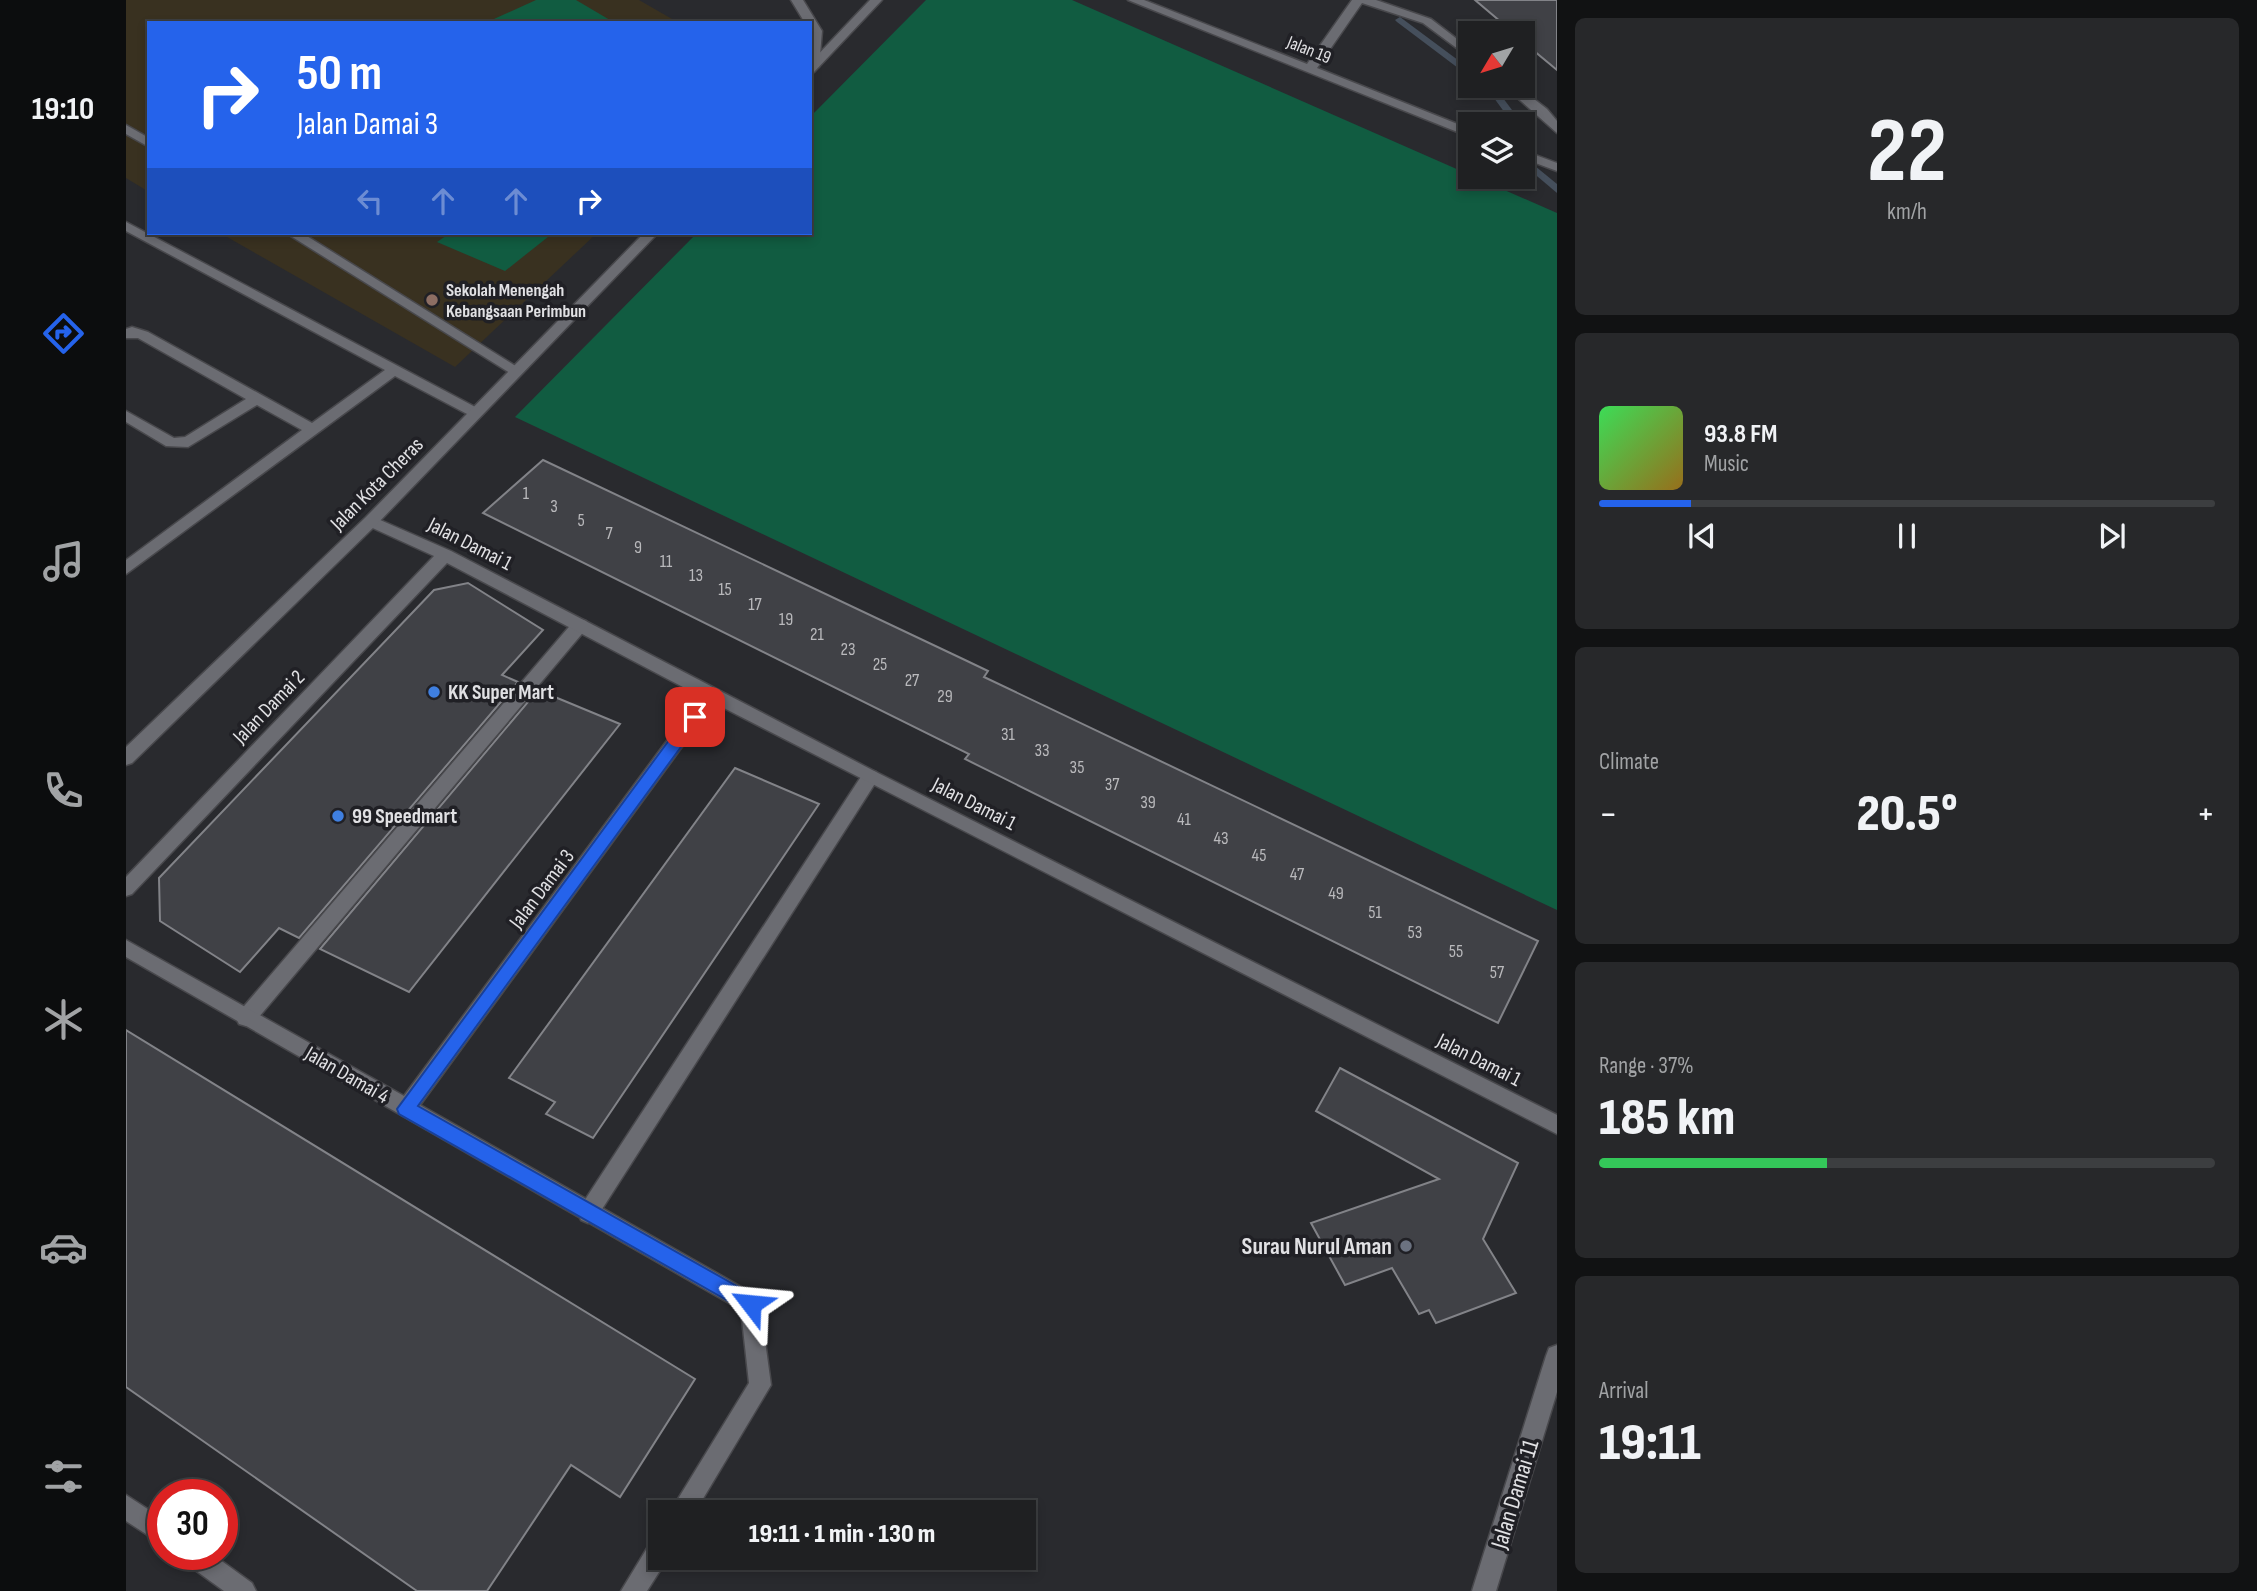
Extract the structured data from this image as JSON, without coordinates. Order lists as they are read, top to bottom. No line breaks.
{"streets":{"street":["Jalan 19","Jalan Kota Cheras","Jalan Damai 1","Jalan Damai 2","Jalan Damai 3","Jalan Damai 4","Jalan Damai 11"]},"crossings":[["Jalan Kota Cheras","Jalan Damai 1"],["Jalan Damai 1","Jalan Damai 2"],["Jalan Damai 1","Jalan Damai 3"],["Jalan Damai 3","Jalan Damai 4"]],"places":["Sekolah Menengah Kebangsaan Perimbun","KK Super Mart","99 Speedmart","Surau Nurul Aman"],"house_numbers":["1","3","5","7","9","11","13","15","17","19","21","23","25","27","29","31","33","35","37","39","41","43","45","47","49","51","53","55","57"],"north":"bottom left","page":{"tabs":"19:10","tile":[["22","km/h"],"Climate",["Range · 37%","185 km"],["Arrival","19:11"]],"turn":["50 m","Jalan Damai 3"],"song":["93.8 FM","Music"],"heat":["−","20.5°","+"],"limit":"30","trip":"19:11 · 1 min · 130 m"}}
